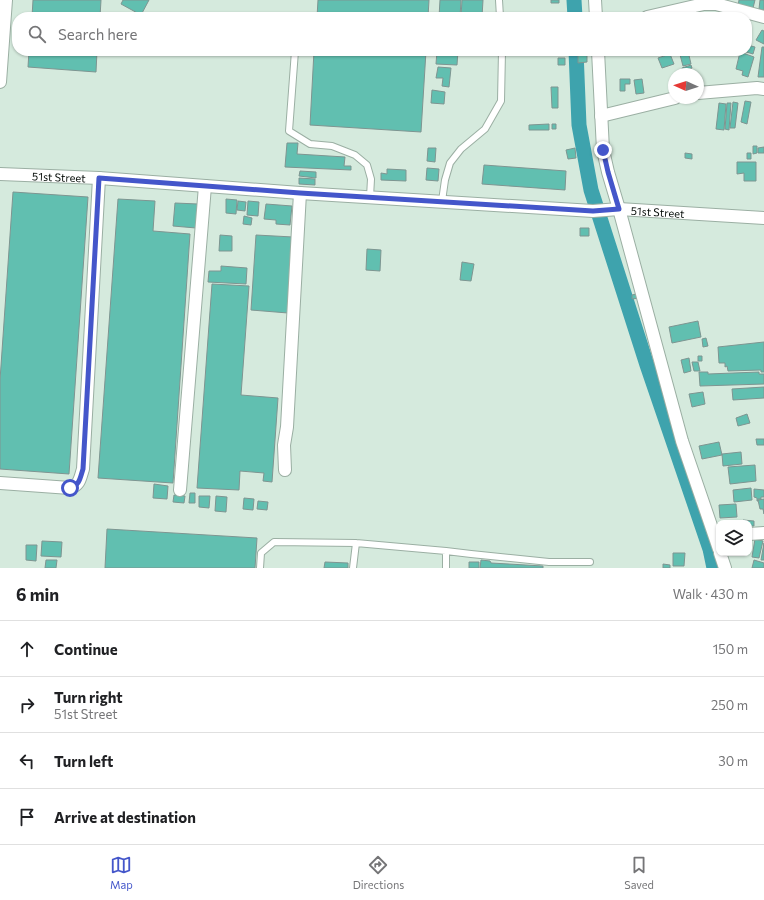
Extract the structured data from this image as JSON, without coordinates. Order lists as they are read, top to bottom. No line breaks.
{"streets":{"street":["51st Street"]},"north":"left","page":{"search":"Search here","heading":["6 min","Walk · 430 m"],"list":[["Continue","150 m"],["Turn right","51st Street","250 m"],["Turn left","30 m"],"Arrive at destination"],"nav":["Map","Directions","Saved"]}}
